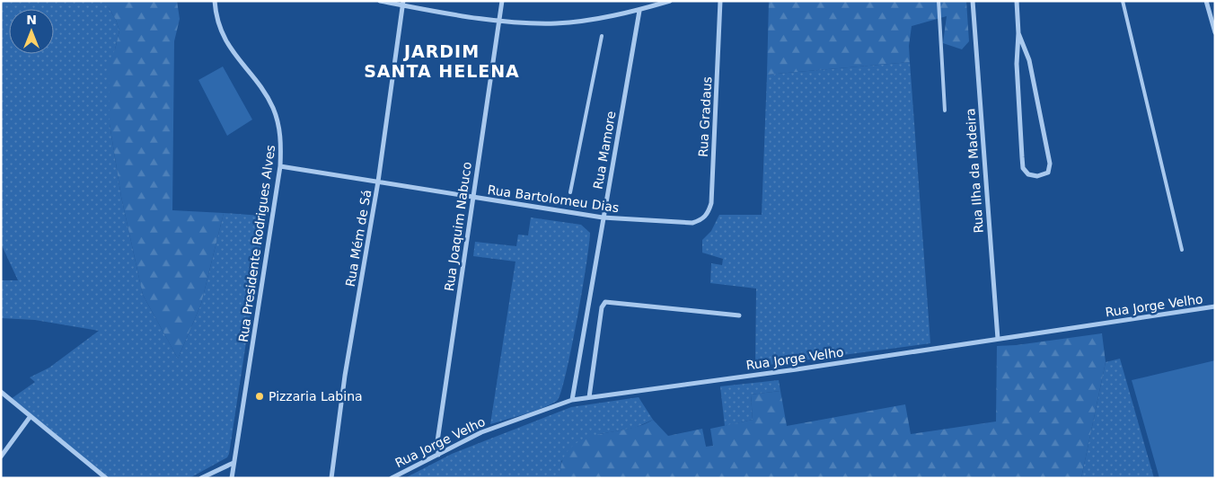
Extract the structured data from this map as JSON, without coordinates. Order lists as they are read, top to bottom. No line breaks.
{"streets":{"street":["Rua Gradaus","Rua Mamore","Rua Ilha da Madeira","Rua Bartolomeu Dias","Rua Joaquim Nabuco","Rua Mém de Sá","Rua Presidente Rodrigues Alves","Rua Jorge Velho"]},"crossings":[["Rua Gradaus","Rua Bartolomeu Dias"],["Rua Mamore","Rua Bartolomeu Dias"],["Rua Mamore","Rua Jorge Velho"],["Rua Ilha da Madeira","Rua Jorge Velho"],["Rua Bartolomeu Dias","Rua Joaquim Nabuco"],["Rua Bartolomeu Dias","Rua Mém de Sá"],["Rua Bartolomeu Dias","Rua Presidente Rodrigues Alves"],["Rua Joaquim Nabuco","Rua Jorge Velho"]],"districts":["JARDIM SANTA HELENA"],"places":["Pizzaria Labina"],"north":"top"}
